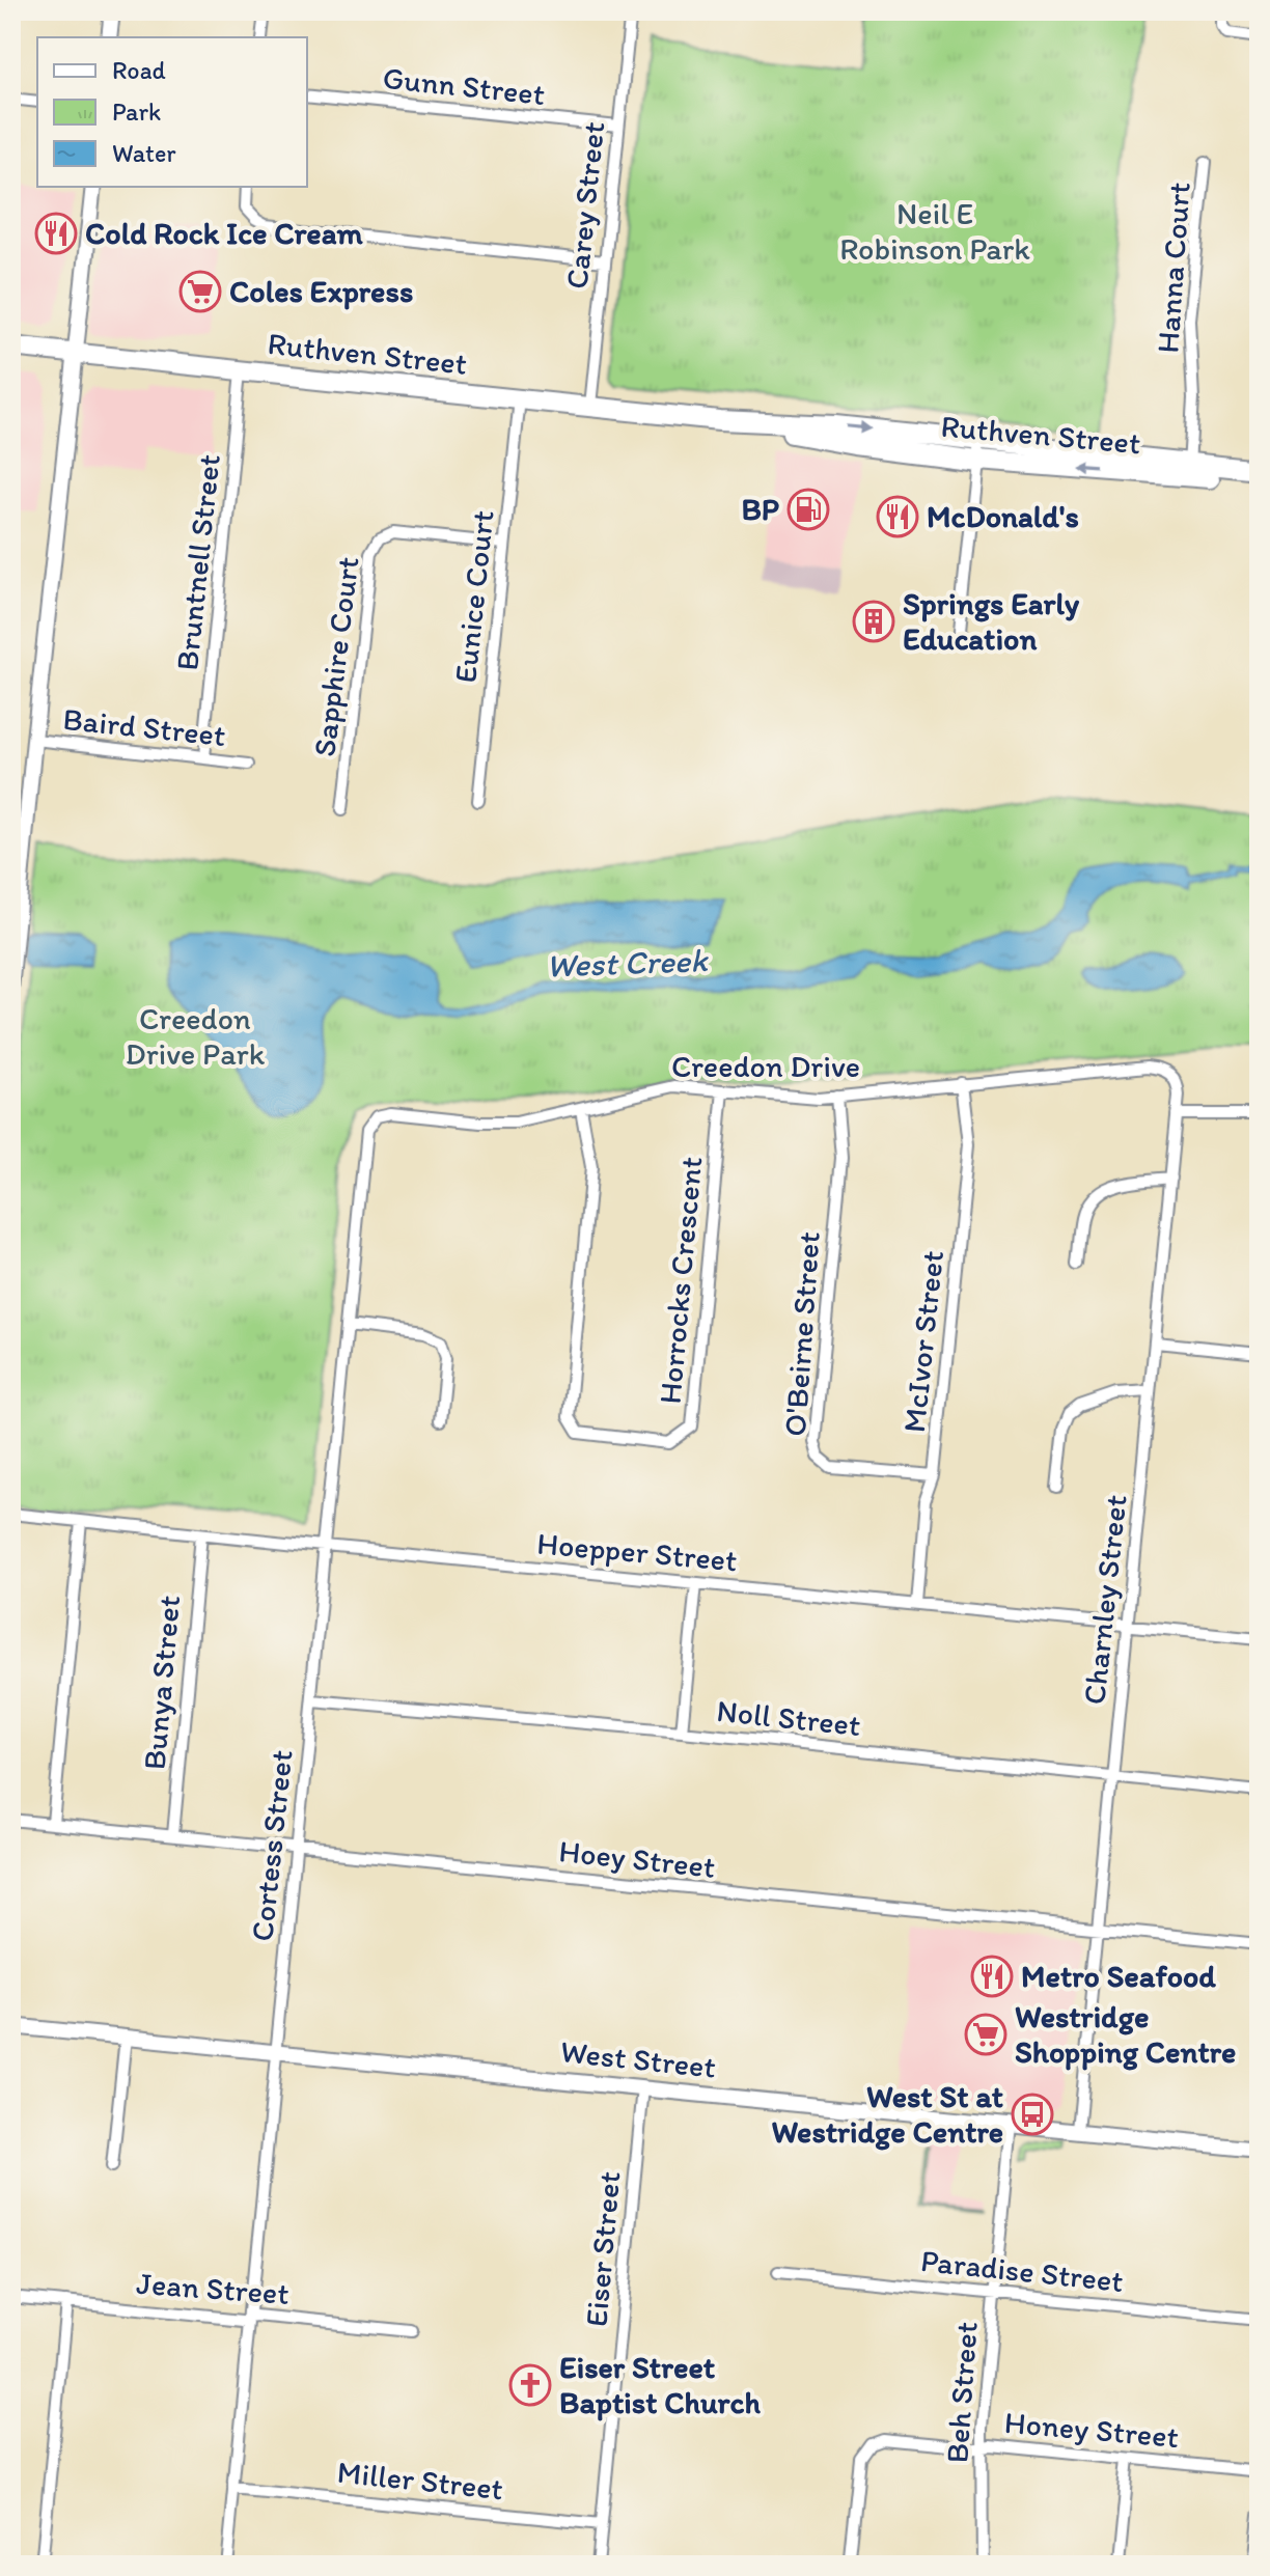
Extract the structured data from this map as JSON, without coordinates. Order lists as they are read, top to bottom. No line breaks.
{"streets":{"highway":["Ruthven Street"],"main road":["West Street"],"street":["Gunn Street","Carey Street","Hanna Court","Bruntnell Street","Eunice Court","Sapphire Court","Baird Street","Creedon Drive","Horrocks Crescent","O'Beirne Street","McIvor Street","Hoepper Street","Charnley Street","Bunya Street","Noll Street","Cortess Street","Hoey Street","Eiser Street","Paradise Street","Jean Street","Beh Street","Honey Street","Miller Street"]},"crossings":[["Gunn Street","Carey Street"],["Carey Street","Ruthven Street"],["Hanna Court","Ruthven Street"],["Ruthven Street","Bruntnell Street"],["Ruthven Street","Eunice Court"],["Bruntnell Street","Baird Street"],["Eunice Court","Sapphire Court"],["Creedon Drive","Horrocks Crescent"],["Creedon Drive","O'Beirne Street"],["Creedon Drive","McIvor Street"],["Creedon Drive","Charnley Street"],["Creedon Drive","Cortess Street"],["O'Beirne Street","McIvor Street"],["McIvor Street","Hoepper Street"],["Hoepper Street","Charnley Street"],["Hoepper Street","Bunya Street"],["Hoepper Street","Cortess Street"],["Charnley Street","Noll Street"],["Charnley Street","Hoey Street"],["Charnley Street","West Street"],["Bunya Street","Hoey Street"],["Noll Street","Cortess Street"],["Cortess Street","Hoey Street"],["Cortess Street","West Street"],["Cortess Street","Jean Street"],["Cortess Street","Miller Street"],["West Street","Eiser Street"],["West Street","Beh Street"],["Eiser Street","Miller Street"],["Paradise Street","Beh Street"],["Beh Street","Honey Street"]],"water":["West Creek"],"parks":["Neil E Robinson Park","Creedon Drive Park"],"places":{"restaurant":["Cold Rock Ice Cream","McDonald's","Metro Seafood"],"supermarket":["Coles Express","Westridge Shopping Centre"],"fuel station":["BP"],"building":["Springs Early Education"],"bus stop":["West St at Westridge Centre"],"church":["Eiser Street Baptist Church"]},"legend":["Road","Park","Water"]}
